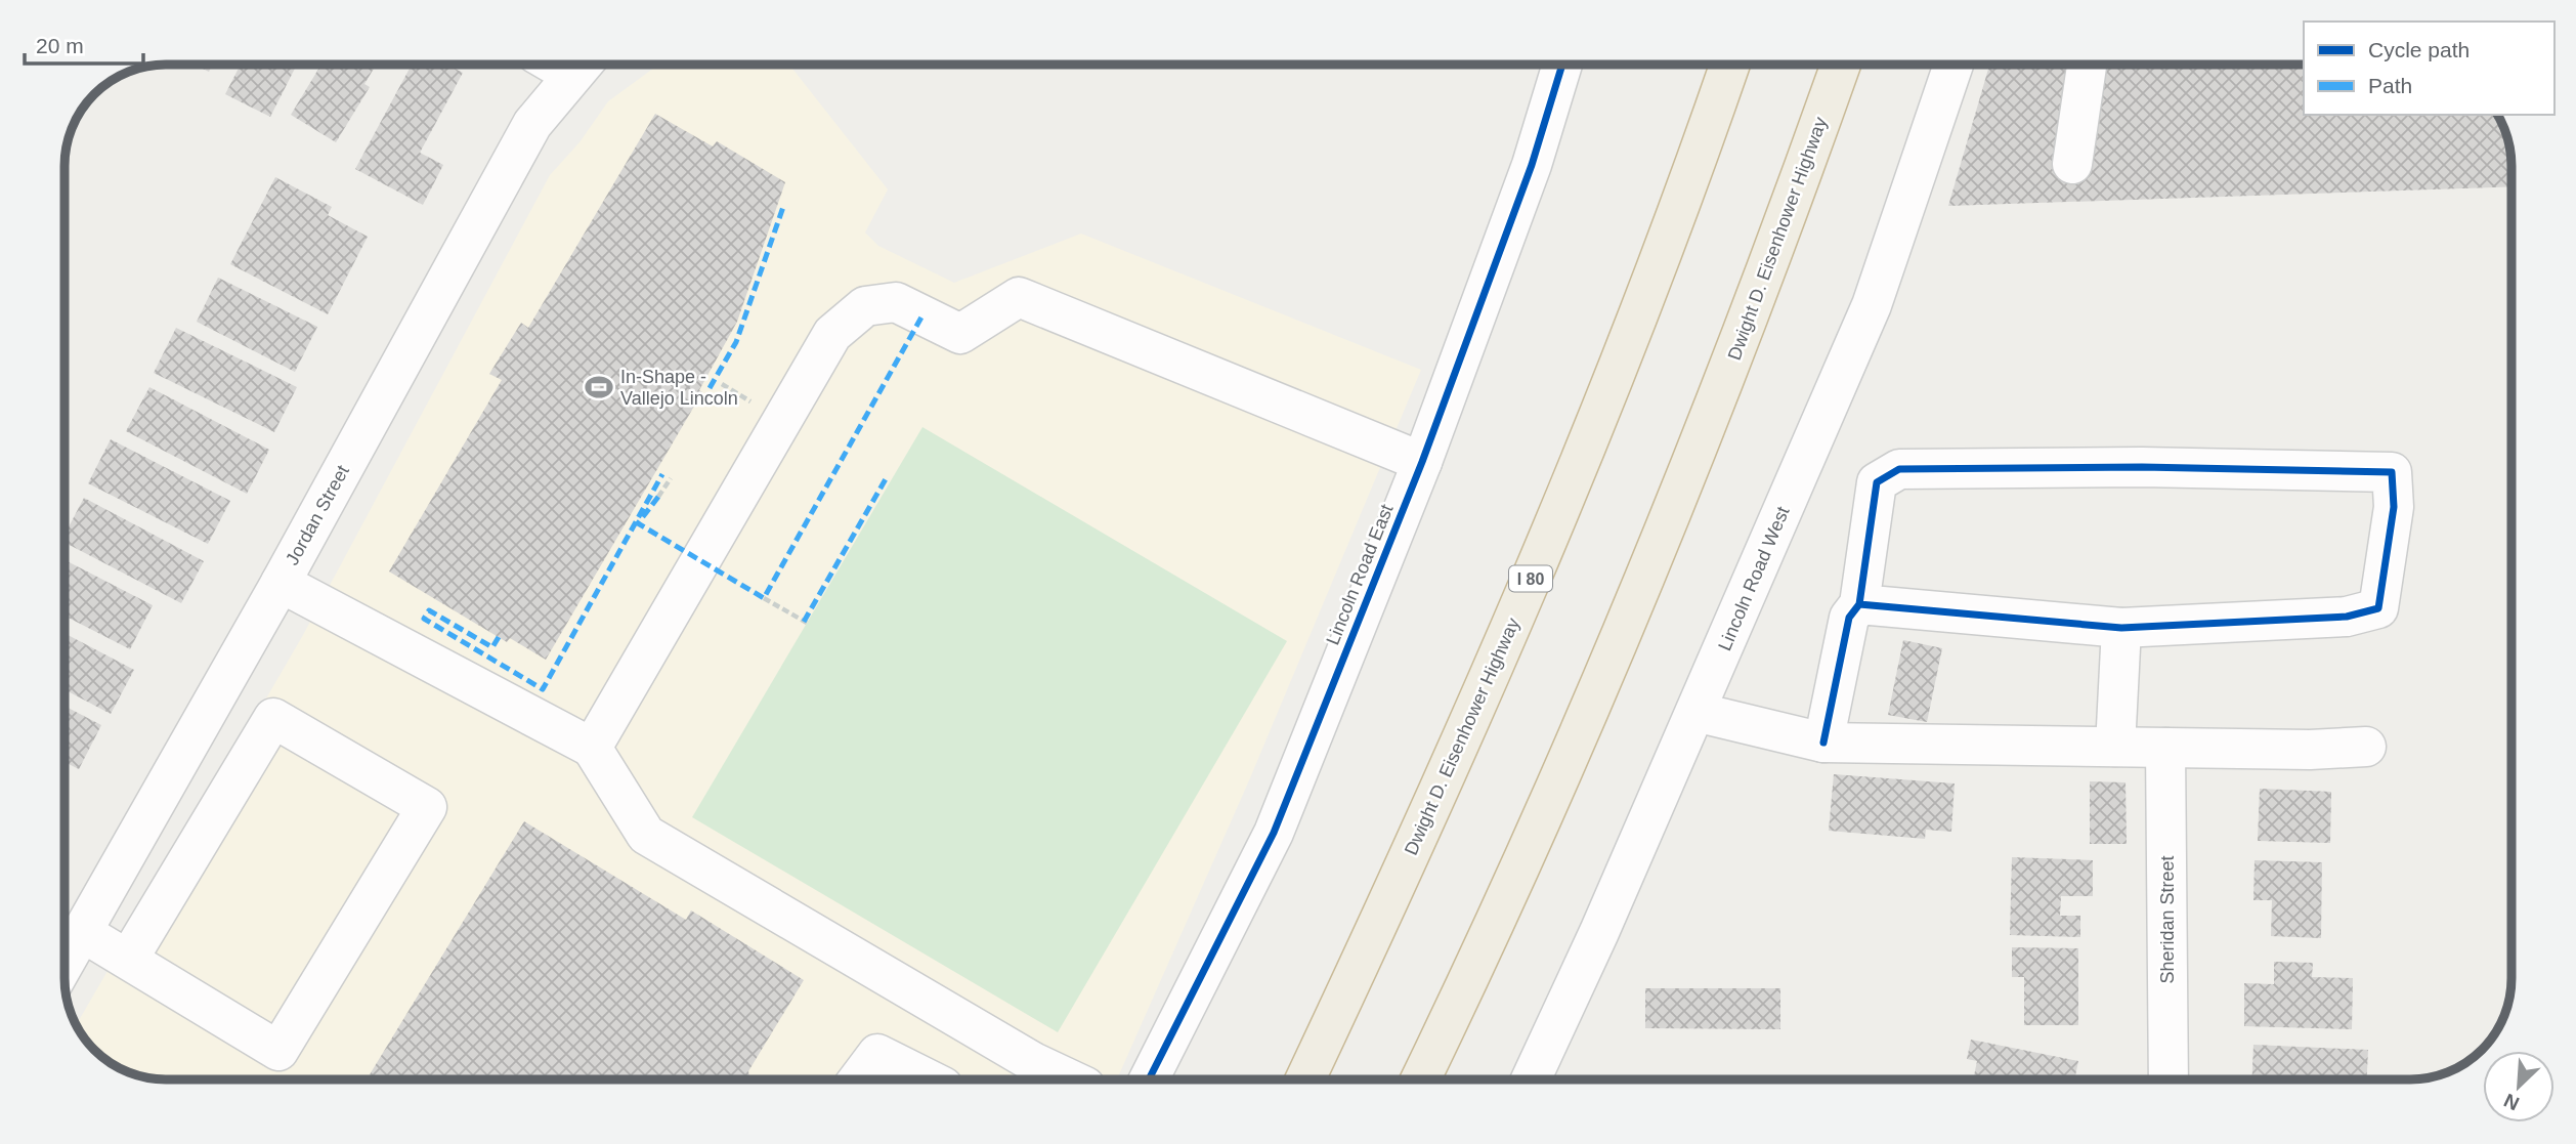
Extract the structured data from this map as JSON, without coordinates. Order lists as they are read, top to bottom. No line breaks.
{"streets":{"highway":["Dwight D. Eisenhower Highway","I 80"],"street":["Jordan Street","Lincoln Road East","Lincoln Road West","Sheridan Street"]},"places":{"sports":["In-Shape - Vallejo Lincoln"]},"legend":["Cycle path","Path"],"scale_bar":"20 m","north":"bottom left"}
